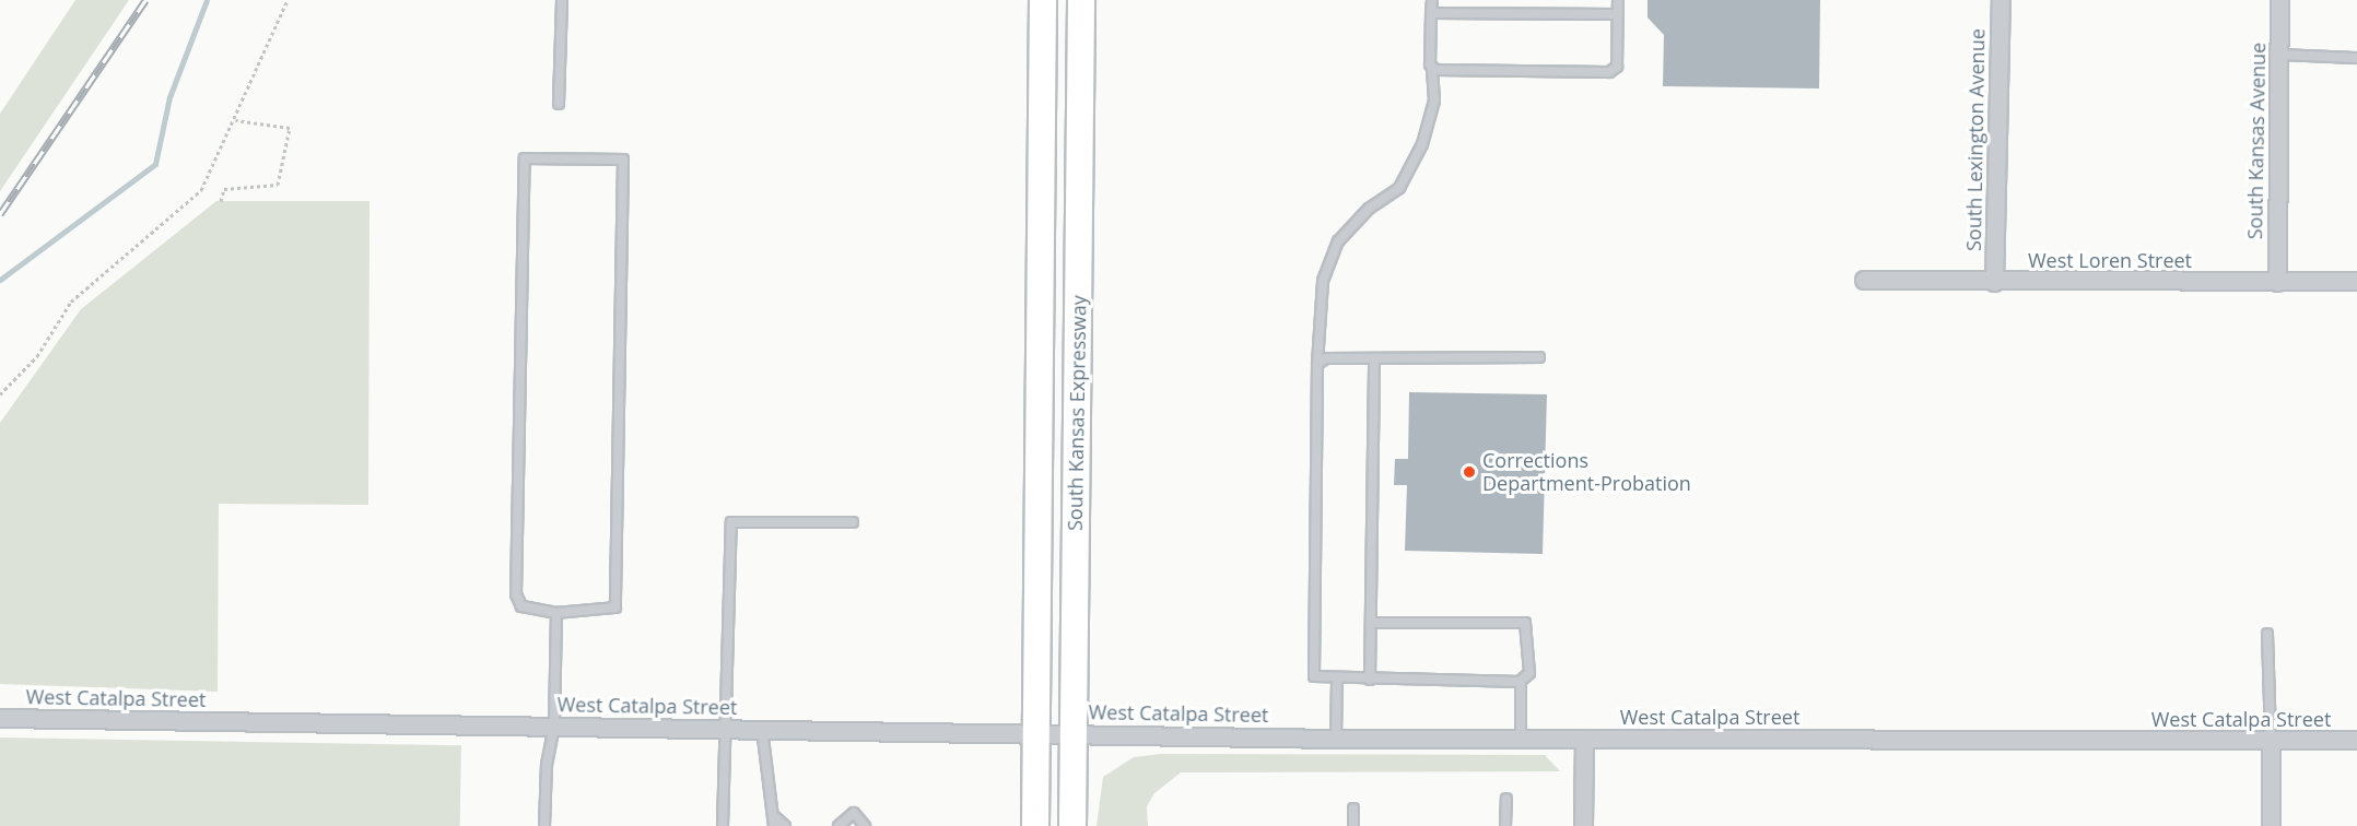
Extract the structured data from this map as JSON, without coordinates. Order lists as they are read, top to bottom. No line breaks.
{"streets":{"main road":["South Kansas Expressway"],"street":["South Lexington Avenue","South Kansas Avenue","West Loren Street","West Catalpa Street"]},"crossings":[["South Lexington Avenue","West Loren Street"],["South Kansas Avenue","West Loren Street"],["South Kansas Expressway","West Catalpa Street"]],"places":["Corrections Department-Probation"]}
